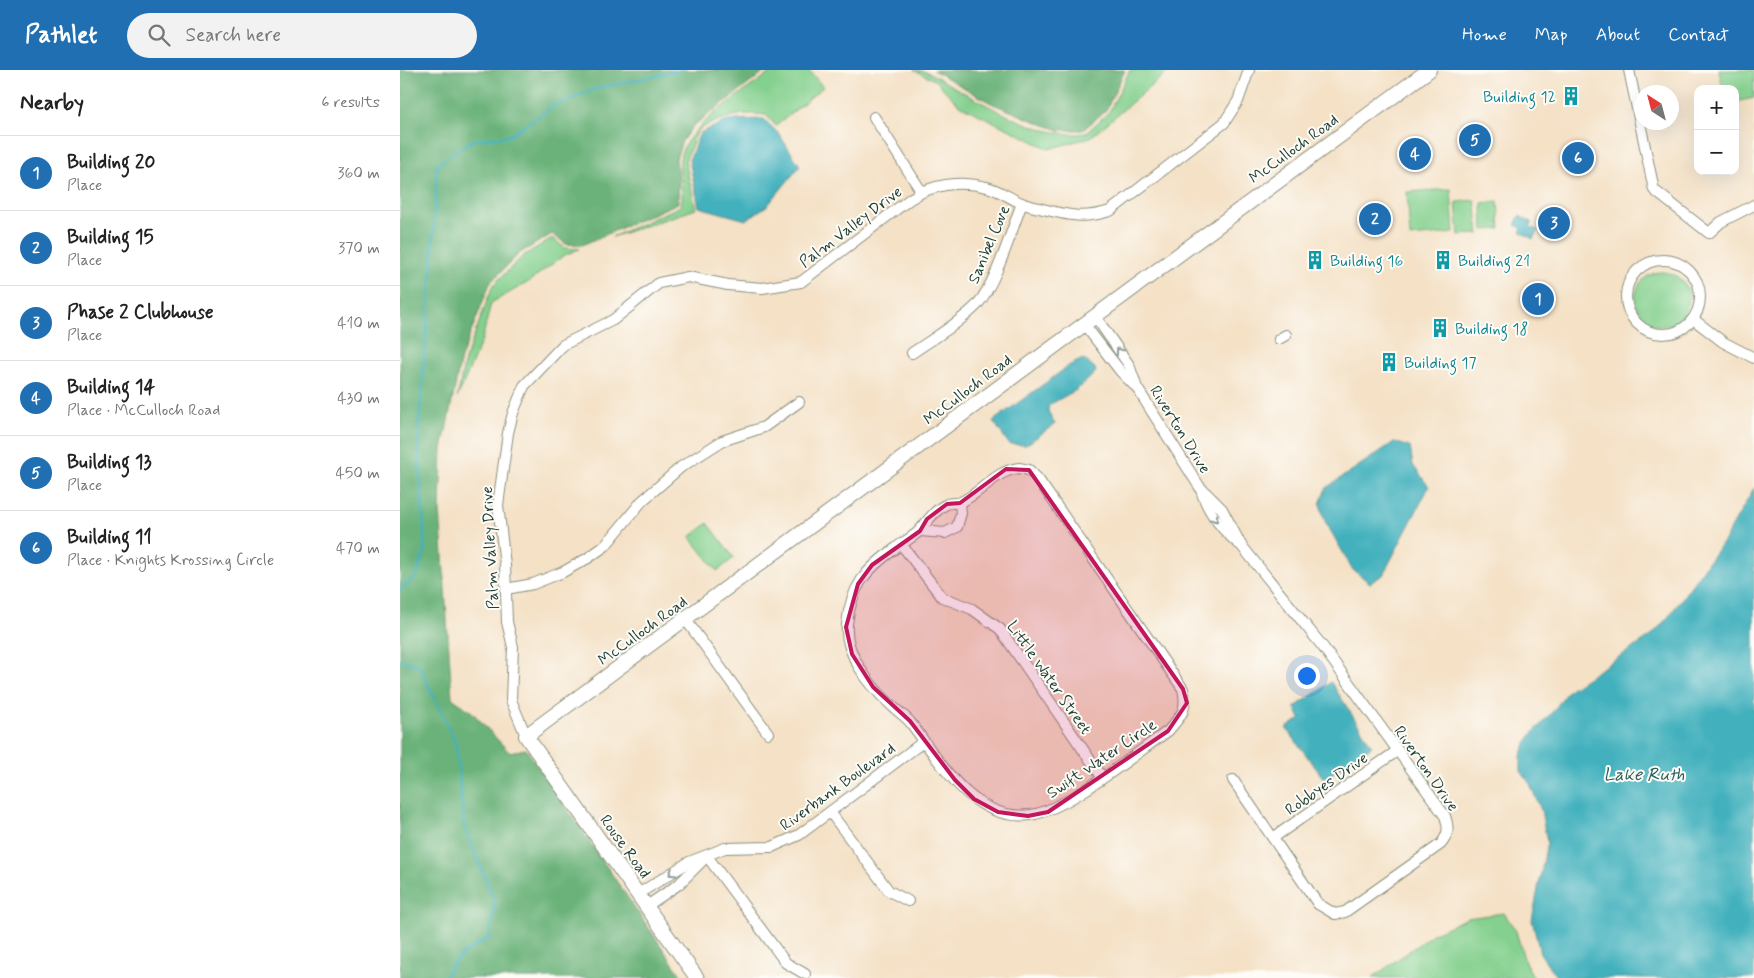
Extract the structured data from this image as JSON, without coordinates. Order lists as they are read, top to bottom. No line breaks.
{"streets":{"street":["McCulloch Road","Palm Valley Drive","Sanibel Cove","Riverton Drive","Little Water Street","Swift Water Circle","Robbyes Drive","Riverbank Boulevard","Rouse Road"]},"crossings":[["McCulloch Road","Palm Valley Drive"],["McCulloch Road","Riverton Drive"],["McCulloch Road","Rouse Road"],["Palm Valley Drive","Sanibel Cove"],["Palm Valley Drive","Rouse Road"],["Riverton Drive","Robbyes Drive"],["Little Water Street","Swift Water Circle"],["Swift Water Circle","Riverbank Boulevard"],["Riverbank Boulevard","Rouse Road"]],"water":["Lake Ruth"],"places":{"building":["Building 12","Building 16","Building 21","Building 18","Building 17"]},"north":"top left","page":{"header":"Pathlet","search":"Search here","nav":["Home","Map","About","Contact"],"heading":["Nearby","6 results"],"map_buttons":["+","−"],"pins":["5","4","6","2","3","1"],"list":[{"mark":"1","name":"Building 20","note":"Place","value":"360 m"},{"mark":"2","name":"Building 15","note":"Place","value":"370 m"},{"mark":"3","name":"Phase 2 Clubhouse","note":"Place","value":"410 m"},{"mark":"4","name":"Building 14","note":"Place · McCulloch Road","value":"430 m"},{"mark":"5","name":"Building 13","note":"Place","value":"450 m"},{"mark":"6","name":"Building 11","note":"Place · Knights Krossing Circle","value":"470 m"}]}}
